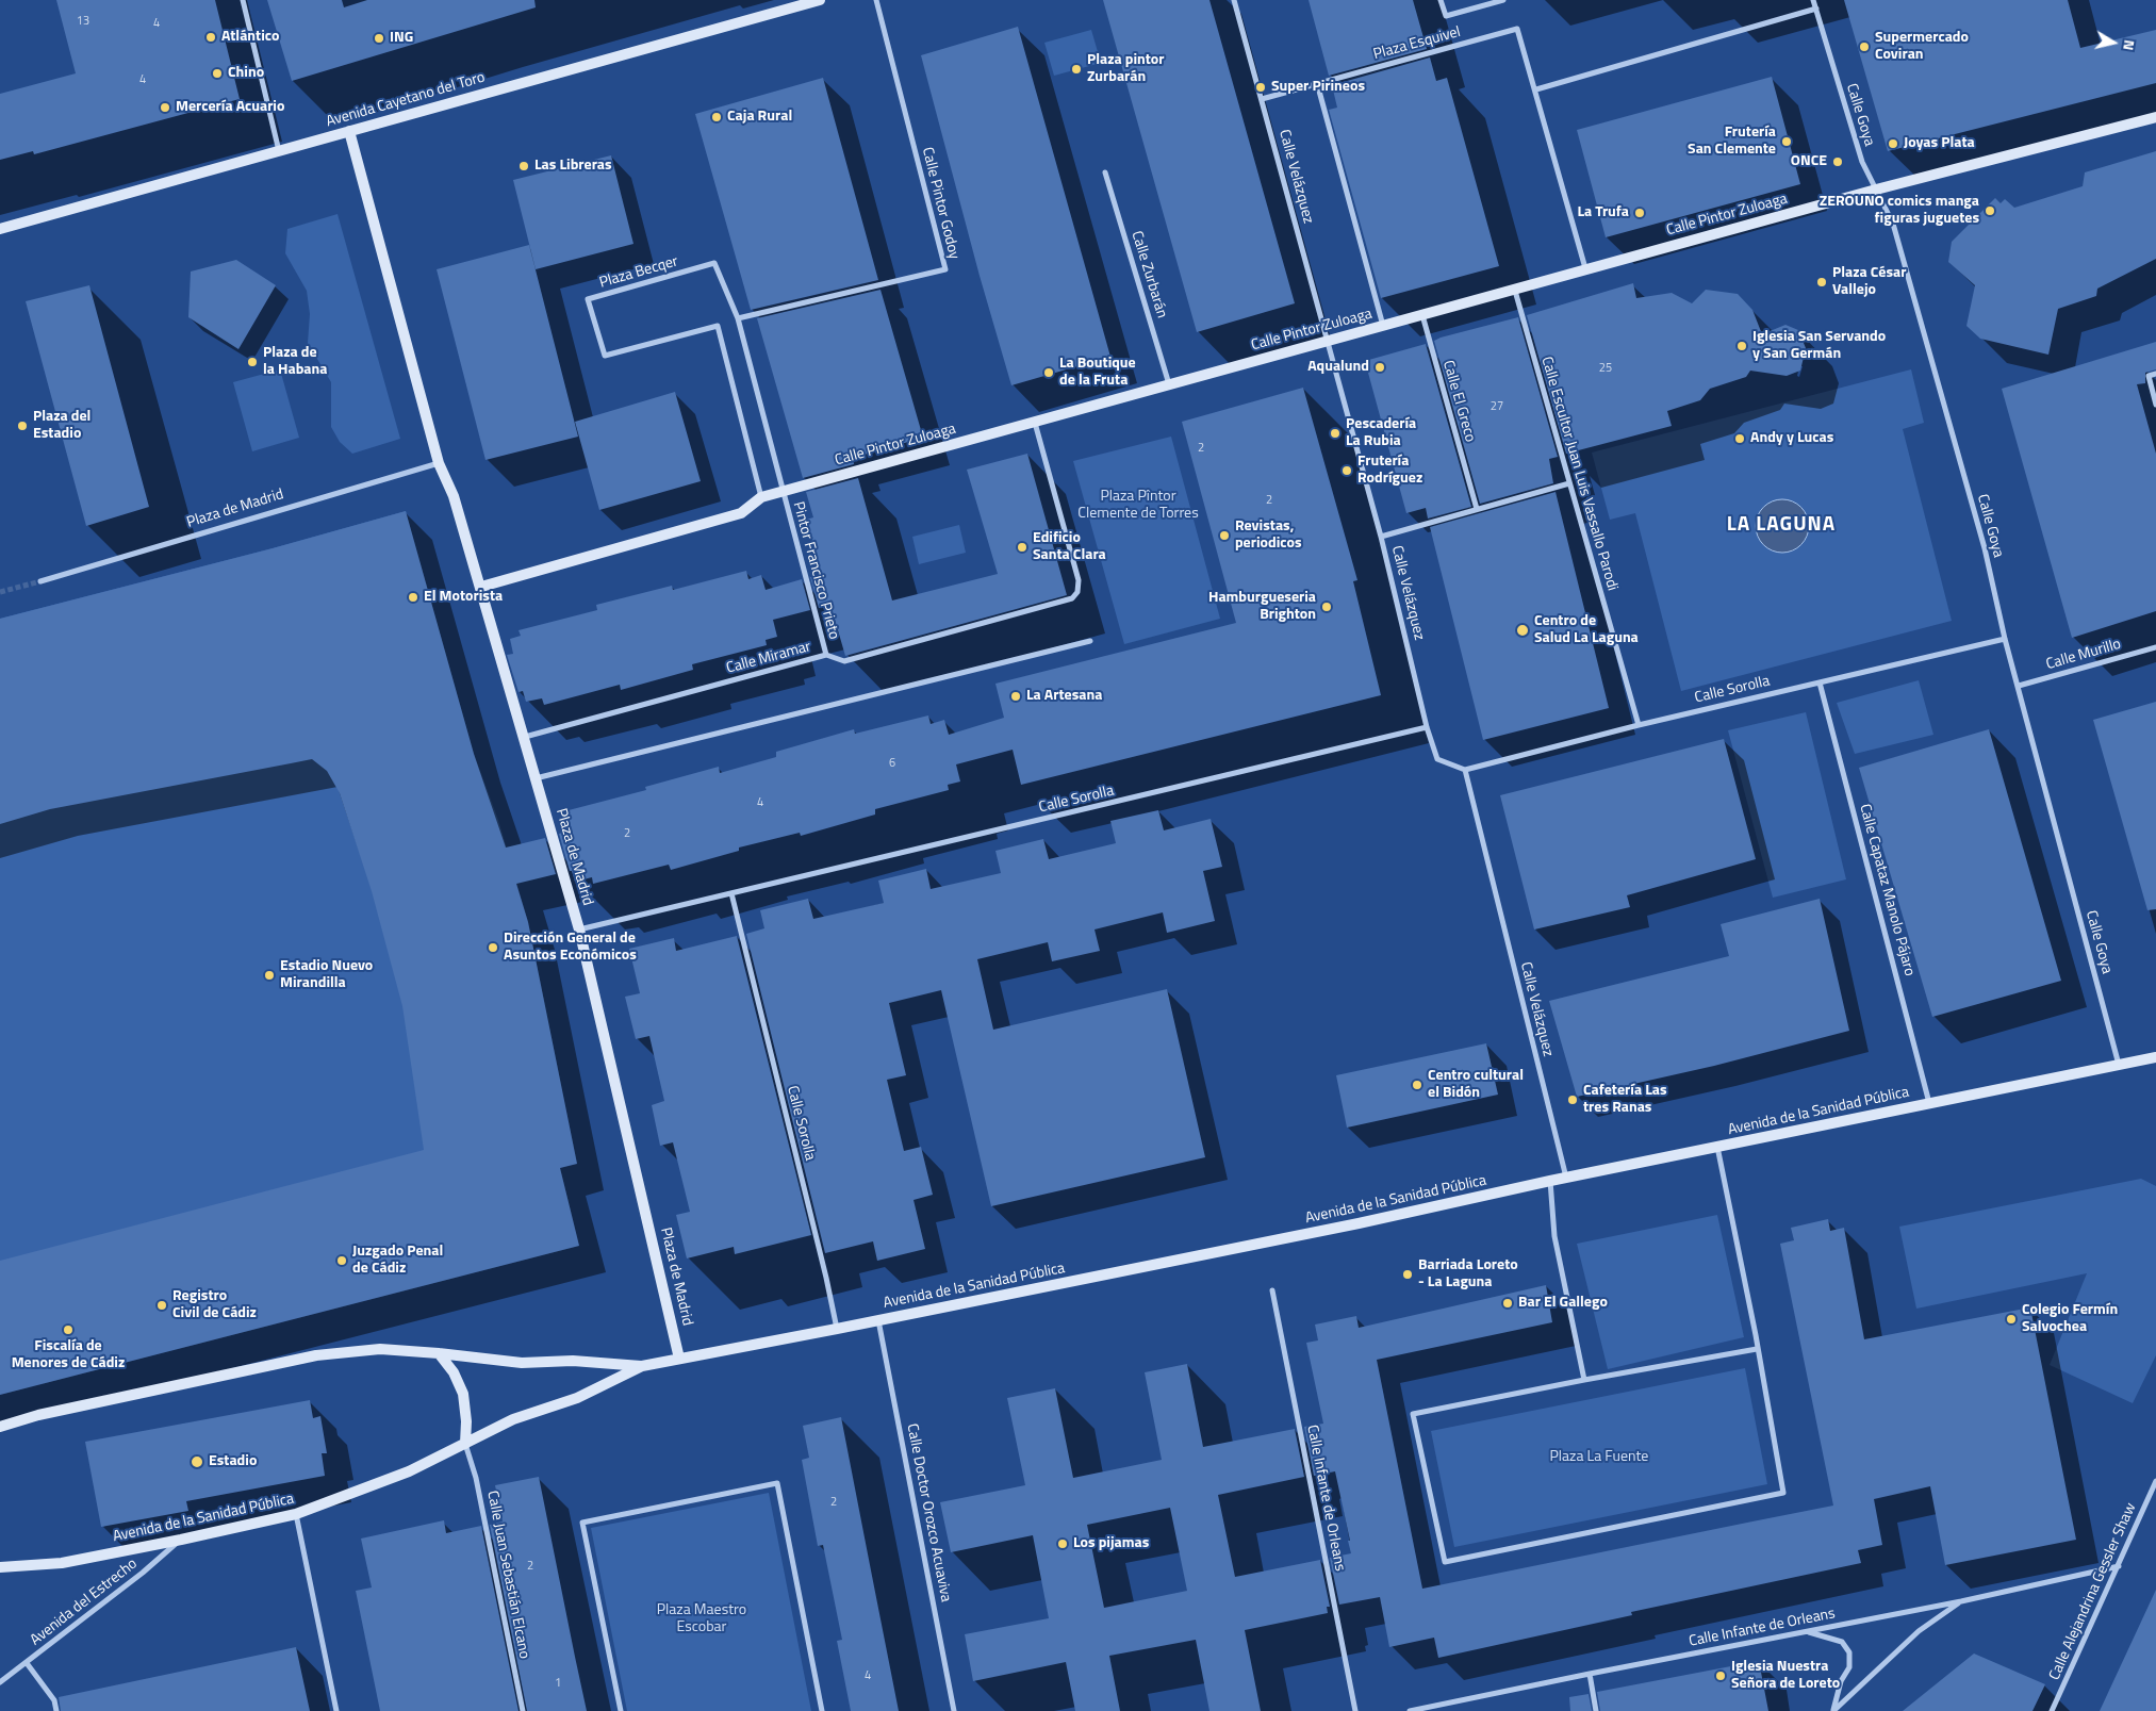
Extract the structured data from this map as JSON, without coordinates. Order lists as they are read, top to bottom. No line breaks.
{"streets":{"main road":["Avenida Cayetano del Toro","Calle Pintor Zuloaga","Plaza de Madrid","Avenida de la Sanidad Pública"],"street":["Plaza Esquivel","Calle Goya","Calle Velázquez","Calle Pintor Godoy","Plaza Becqer","Calle Zurbarán","Calle El Greco","Calle Escultor Juan Luis Vassallo Parodi","Pintor Francisco Prieto","Calle Murillo","Calle Miramar","Calle Sorolla","Calle Capataz Manolo Pájaro","Calle Infante de Orleans","Calle Doctor Orozco Acuaviva","Calle Juan Sebastián Elcano","Calle Alejandrina Gessler Shaw","Avenida del Estrecho"]},"crossings":[["Plaza Esquivel","Calle Velázquez"],["Plaza Esquivel","Calle Pintor Zuloaga"],["Avenida Cayetano del Toro","Plaza de Madrid"],["Calle Goya","Calle Pintor Zuloaga"],["Calle Goya","Calle Murillo"],["Calle Goya","Calle Sorolla"],["Calle Goya","Avenida de la Sanidad Pública"],["Calle Velázquez","Calle Pintor Zuloaga"],["Calle Velázquez","Calle Sorolla"],["Calle Velázquez","Avenida de la Sanidad Pública"],["Calle Pintor Godoy","Plaza Becqer"],["Calle Pintor Zuloaga","Plaza Becqer"],["Calle Pintor Zuloaga","Calle Zurbarán"],["Calle Pintor Zuloaga","Calle El Greco"],["Calle Pintor Zuloaga","Calle Escultor Juan Luis Vassallo Parodi"],["Calle Pintor Zuloaga","Plaza de Madrid"],["Calle Pintor Zuloaga","Pintor Francisco Prieto"],["Calle Pintor Zuloaga","Calle Miramar"],["Plaza Becqer","Pintor Francisco Prieto"],["Calle Escultor Juan Luis Vassallo Parodi","Calle Sorolla"],["Plaza de Madrid","Calle Miramar"],["Plaza de Madrid","Calle Sorolla"],["Plaza de Madrid","Avenida de la Sanidad Pública"],["Pintor Francisco Prieto","Calle Miramar"],["Calle Sorolla","Calle Capataz Manolo Pájaro"],["Calle Sorolla","Avenida de la Sanidad Pública"],["Calle Capataz Manolo Pájaro","Avenida de la Sanidad Pública"],["Avenida de la Sanidad Pública","Calle Doctor Orozco Acuaviva"],["Avenida de la Sanidad Pública","Calle Juan Sebastián Elcano"],["Avenida de la Sanidad Pública","Avenida del Estrecho"],["Calle Infante de Orleans","Calle Alejandrina Gessler Shaw"]],"districts":["LA LAGUNA"],"parks":["Plaza Pîntor Clemente de Torres","Plaza La Fuente","Plaza Maestro Escobar"],"places":["Atlántico","ING","Supermercado Coviran","Plaza pintor Zurbarán","Chino","Super Pirineos","Mercería Acuario","Caja Rural","Frutería San Clemente","Joyas Plata","ONCE","Las Libreras","ZEROUNO comics manga figuras juguetes","La Trufa","Plaza César Vallejo","Iglesia San Servando y San Germán","Plaza de la Habana","Aqualund","La Boutique de la Fruta","Plaza del Estadio","Pescadería La Rubia","Andy y Lucas","Frutería Rodríguez","Revistas, periodicos","Edificio Santa Clara","El Motorista","Hamburgueseria Brighton","Centro de Salud La Laguna","La Artesana","Dirección General de Asuntos Económicos","Estadio Nuevo Mirandilla","Centro cultural el Bidón","Cafetería Las tres Ranas","Juzgado Penal de Cádiz","Barriada Loreto - La Laguna","Bar El Gallego","Registro Civil de Cádiz","Colegio Fermín Salvochea","Fiscalía de Menores de Cádiz","Estadio","Los pijamas","Iglesia Nuestra Señora de Loreto"],"house_numbers":["13","4","4","25","27","2","2","6","4","2","2","2","4","1"],"north":"right"}
